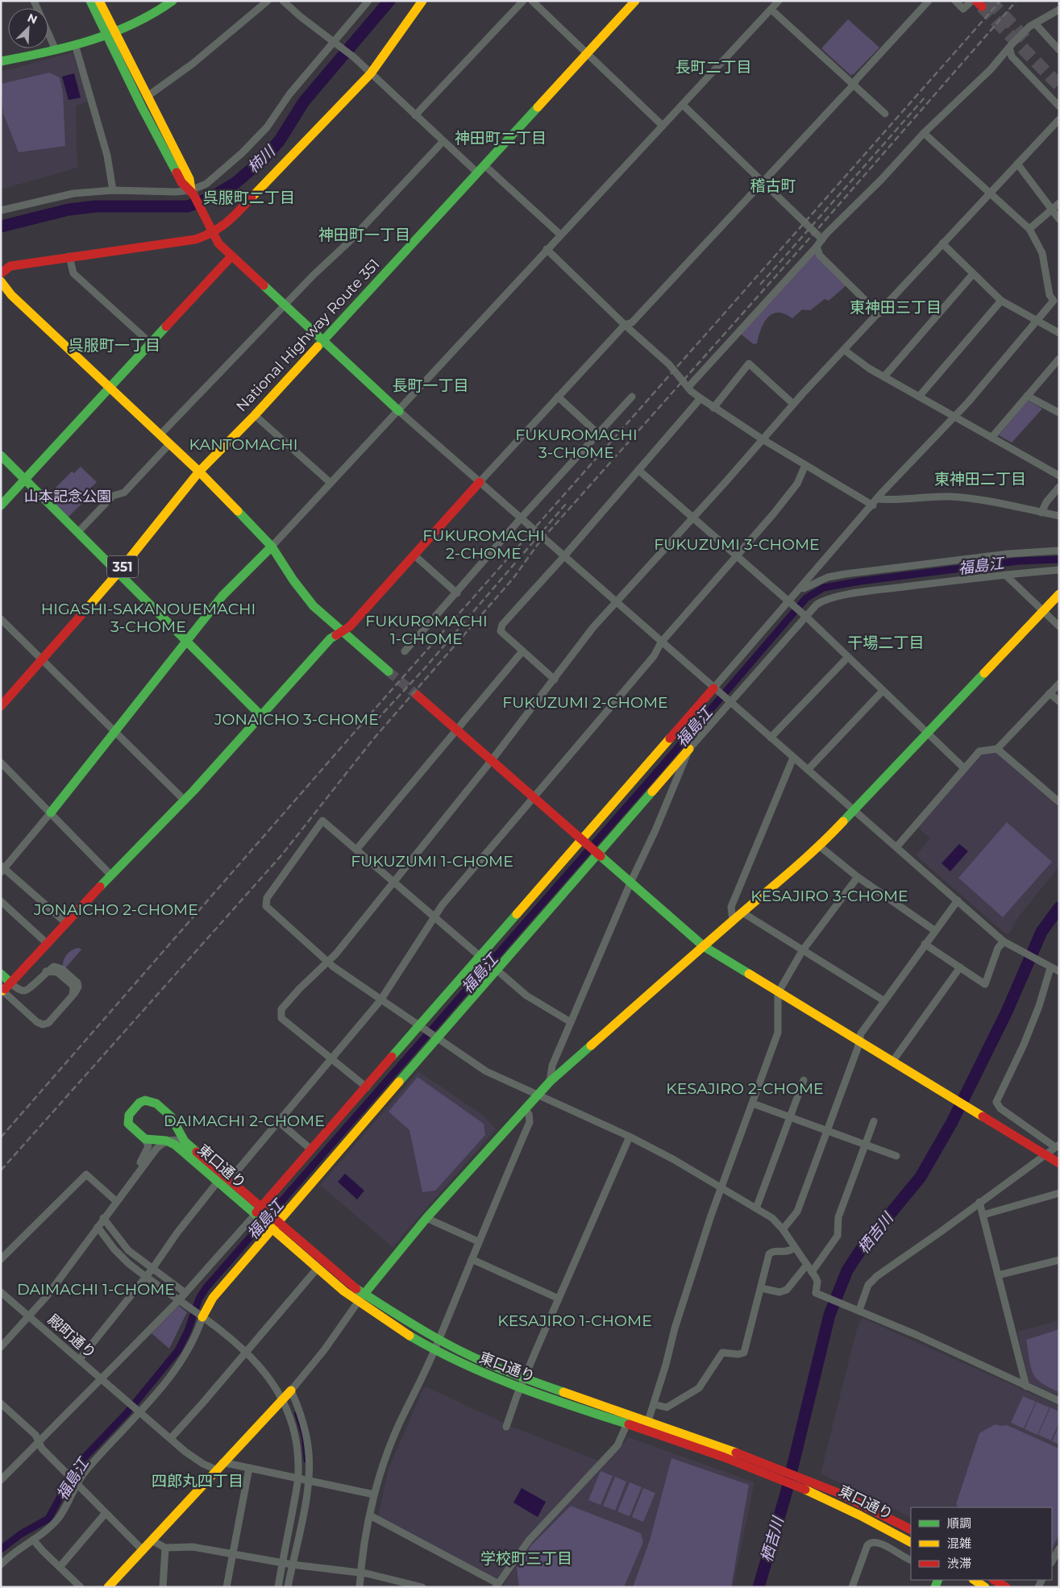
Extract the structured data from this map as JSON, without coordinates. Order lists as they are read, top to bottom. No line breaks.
{"streets":{"main road":["National Highway Route 351","351","東口通り"],"street":["殿町通り"]},"crossings":[["National Highway Route 351","351"]],"districts":["長町二丁目","神田町二丁目","稽古町","呉服町二丁目","神田町一丁目","東神田三丁目","呉服町一丁目","長町一丁目","FUKUROMACHI 3-CHOME","KANTOMACHI","東神田二丁目","FUKUROMACHI 2-CHOME","FUKUZUMI 3-CHOME","HIGASHI-SAKANOUEMACHI 3-CHOME","FUKUROMACHI 1-CHOME","干場二丁目","FUKUZUMI 2-CHOME","JONAICHO 3-CHOME","FUKUZUMI 1-CHOME","KESAJIRO 3-CHOME","JONAICHO 2-CHOME","KESAJIRO 2-CHOME","DAIMACHI 2-CHOME","DAIMACHI 1-CHOME","KESAJIRO 1-CHOME","四郎丸四丁目","学校町三丁目"],"water":["柿川","福島江","栖吉川"],"parks":["山本記念公園"],"legend":["順調","混雑","渋滞"],"north":"top right"}
